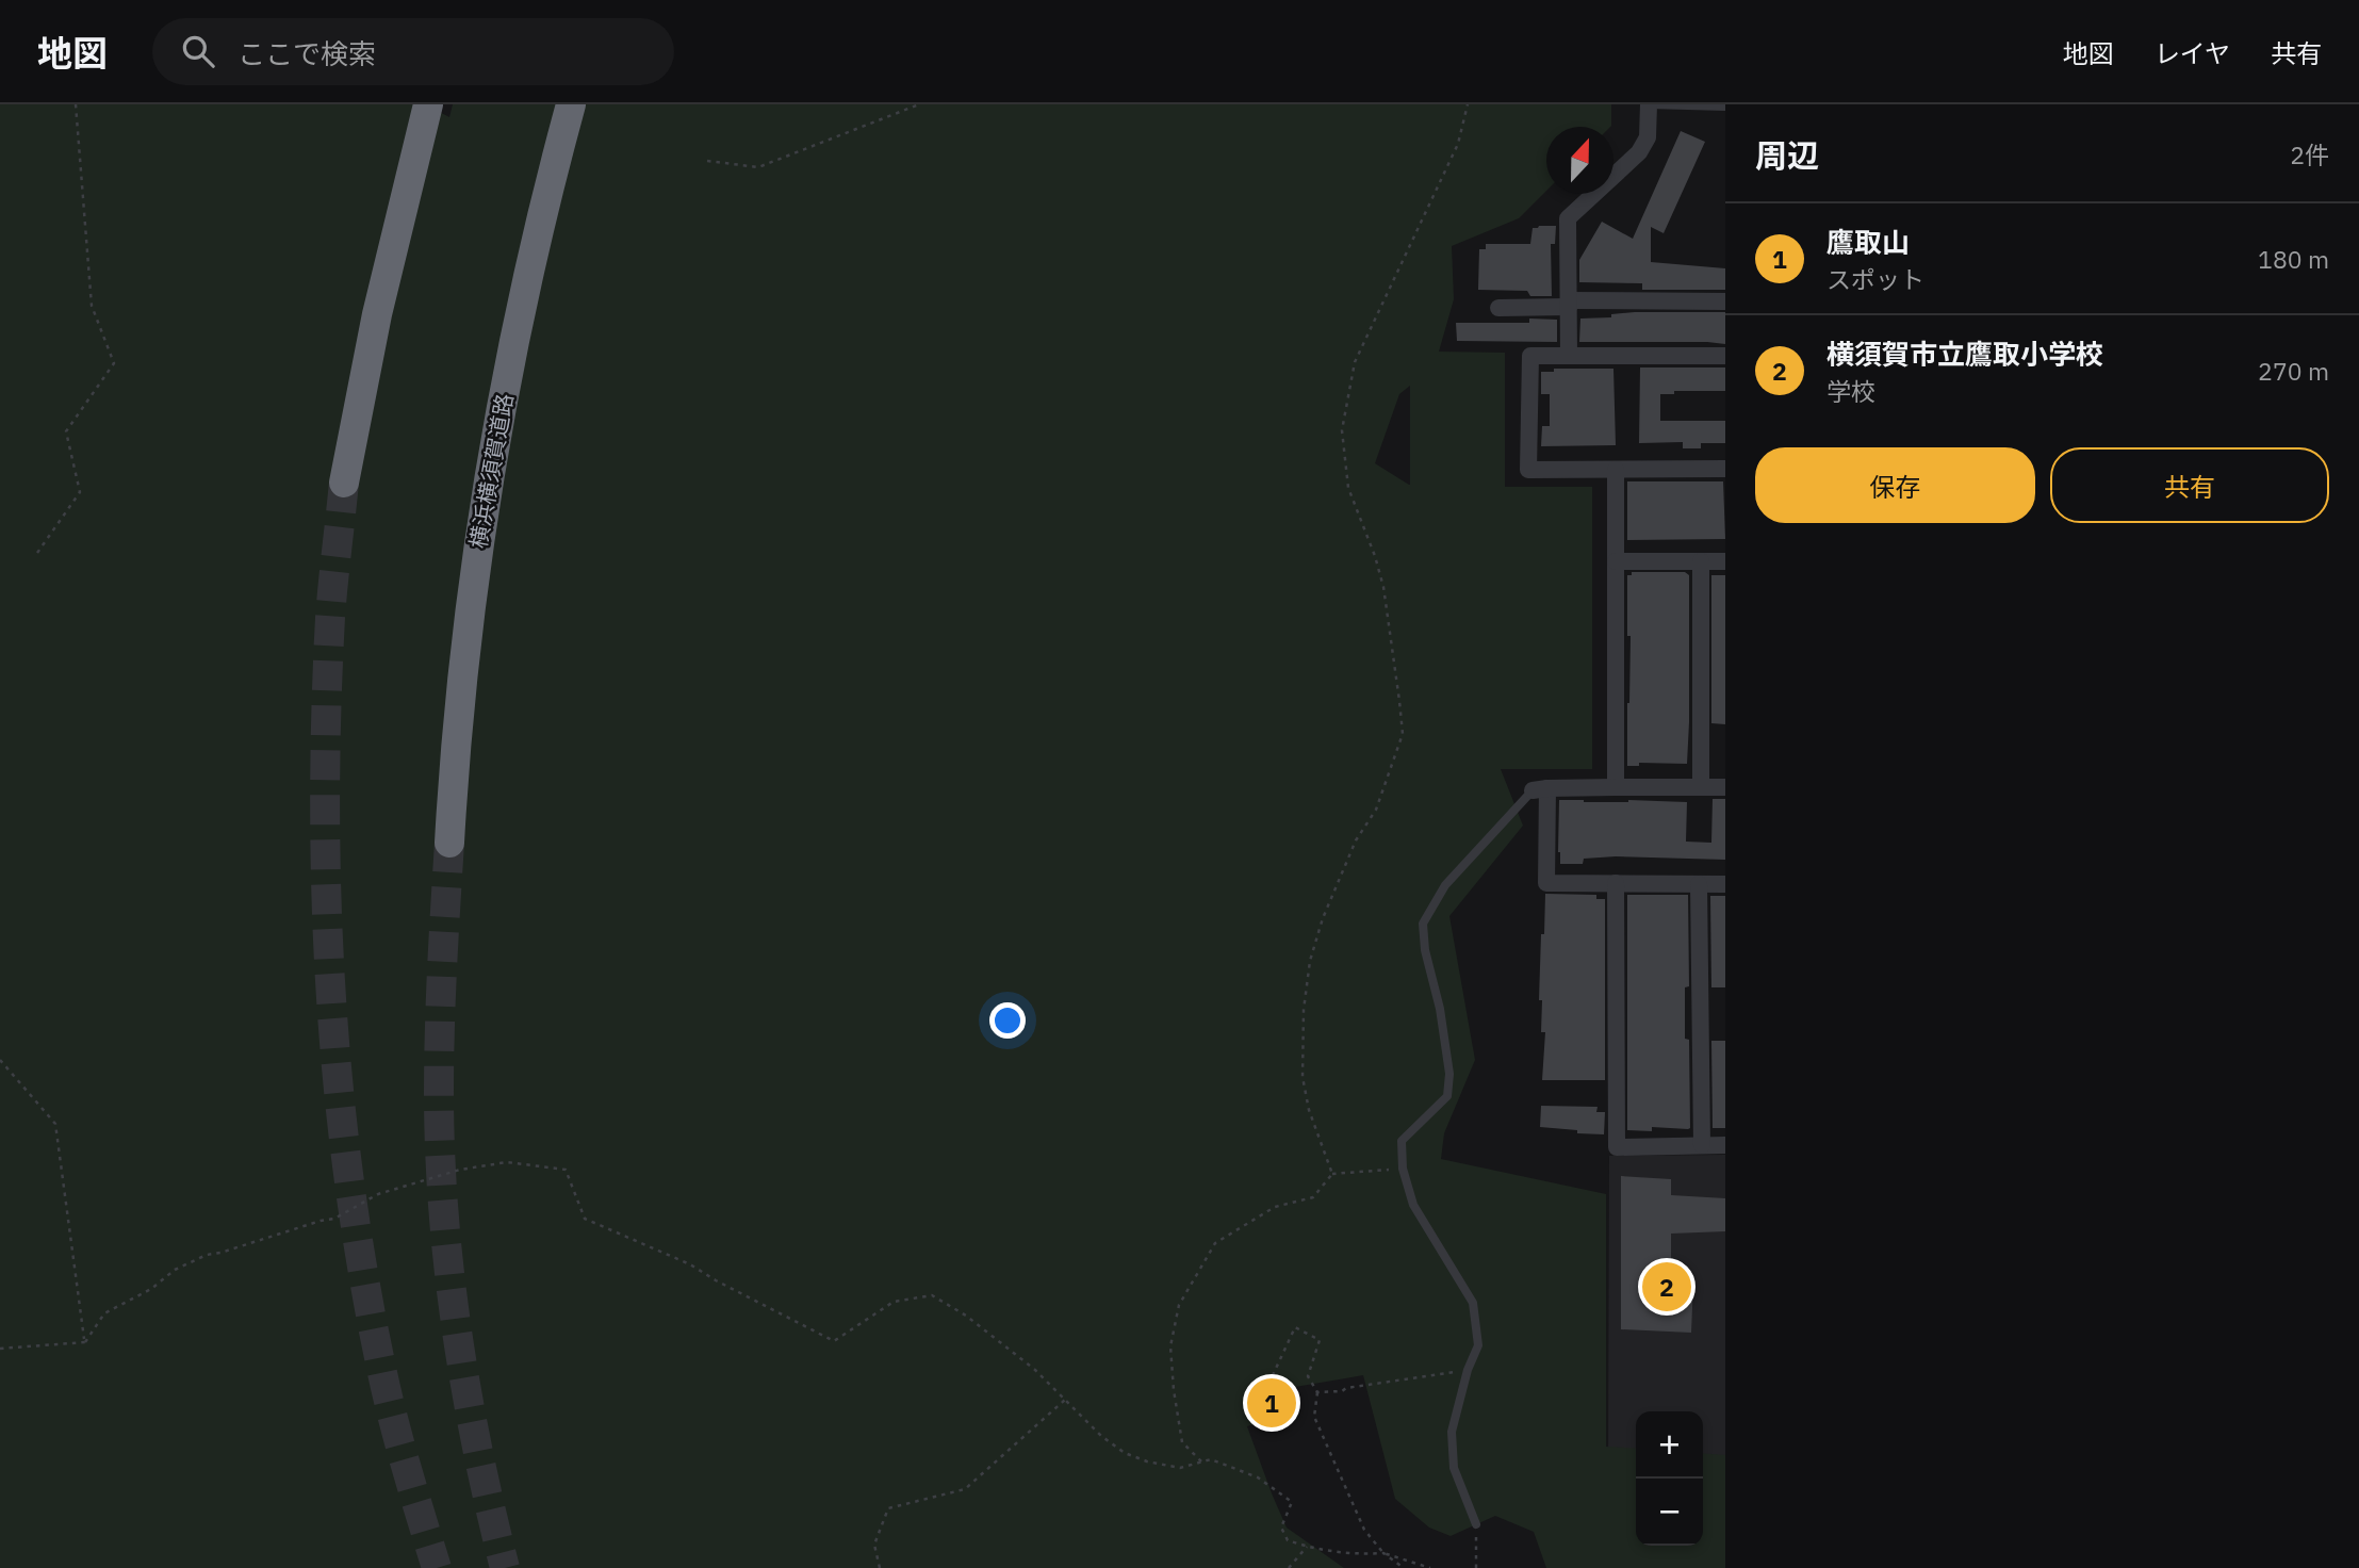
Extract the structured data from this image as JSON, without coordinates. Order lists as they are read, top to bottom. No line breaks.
{"streets":{"highway":["横浜横須賀道路"]},"north":"top","page":{"header":"地図","search":"ここで検索","nav":["地図","レイヤ","共有"],"heading":["周辺","2件"],"list":[{"mark":"1","name":"鷹取山","note":"スポット","value":"180 m"},{"mark":"2","name":"横須賀市立鷹取小学校","note":"学校","value":"270 m"}],"buttons":["保存","共有"],"pins":["2","1"],"map_buttons":["+","−"]}}
